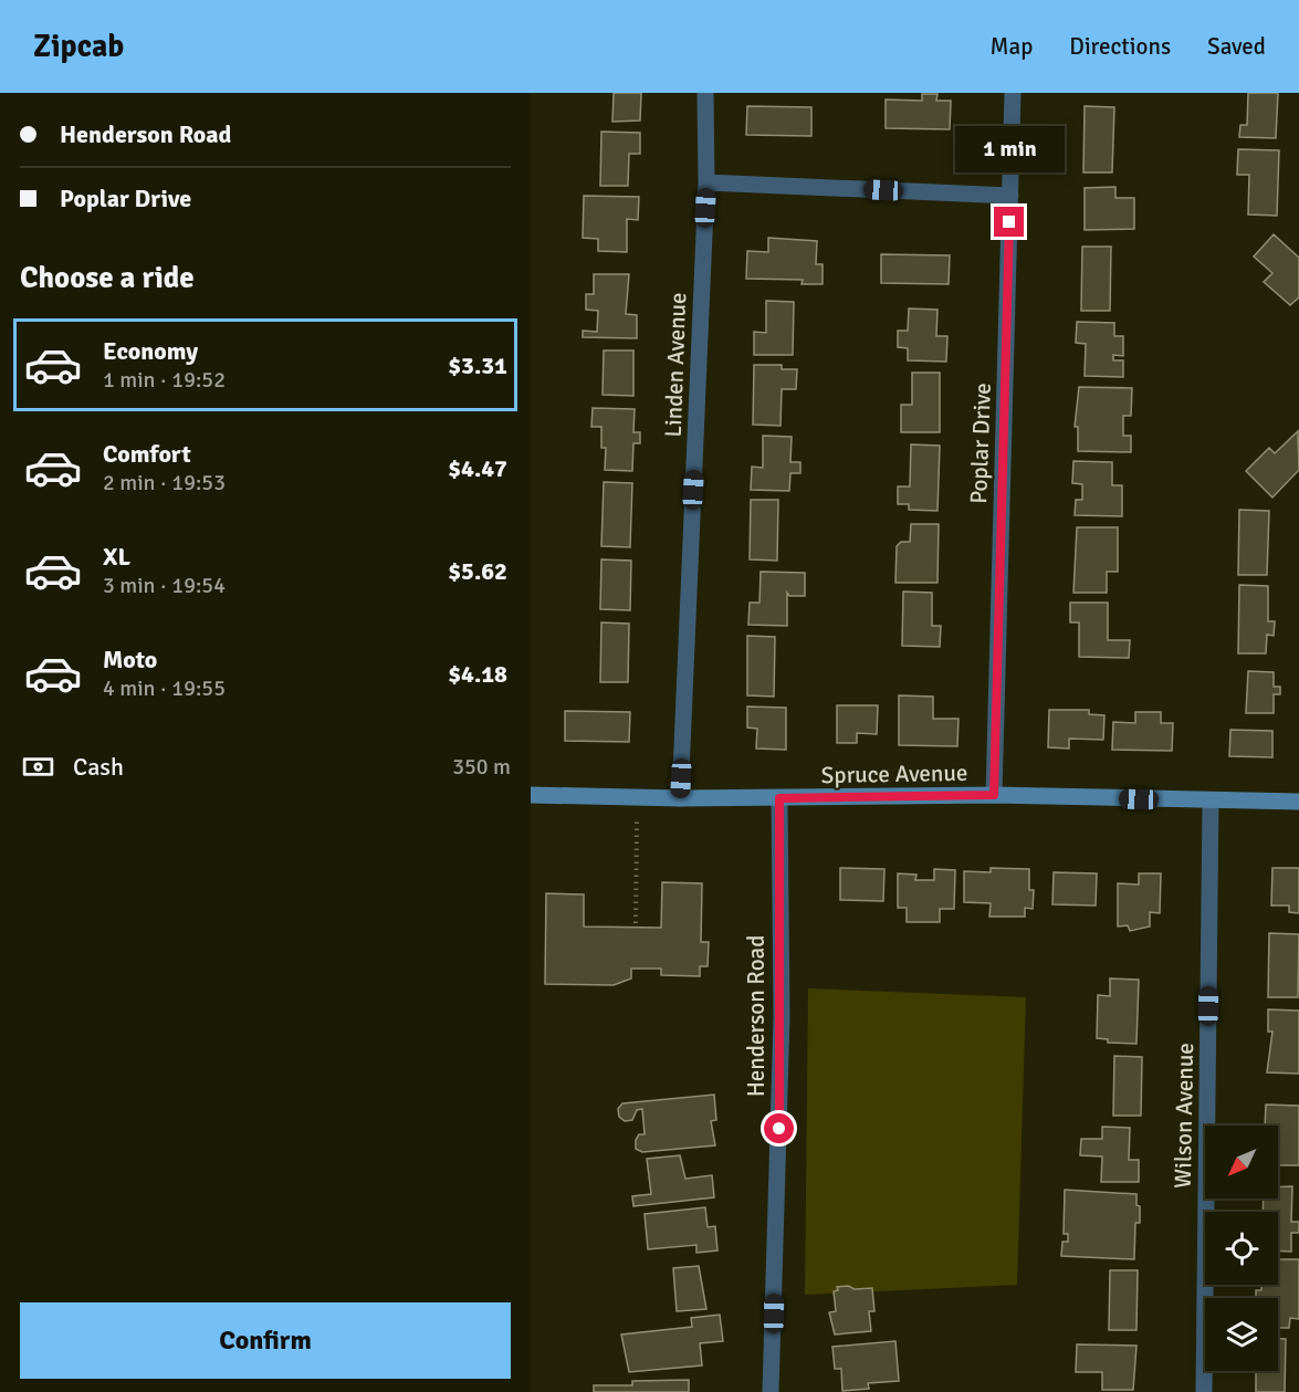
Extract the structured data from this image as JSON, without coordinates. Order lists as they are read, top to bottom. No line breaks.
{"streets":{"street":["Linden Avenue","Poplar Drive","Spruce Avenue","Henderson Road","Wilson Avenue"]},"crossings":[["Linden Avenue","Spruce Avenue"],["Poplar Drive","Spruce Avenue"],["Spruce Avenue","Henderson Road"],["Spruce Avenue","Wilson Avenue"]],"north":"bottom left","page":{"header":"Zipcab","nav":["Map","Directions","Saved"],"banner":["Henderson Road","Poplar Drive"],"bubble":"1 min","heading":"Choose a ride","list":[{"name":"Economy","note":"1 min · 19:52","value":"$3.31"},{"name":"Comfort","note":"2 min · 19:53","value":"$4.47"},{"name":"XL","note":"3 min · 19:54","value":"$5.62"},{"name":"Moto","note":"4 min · 19:55","value":"$4.18"}],"pay":["Cash","350 m"],"buttons":"Confirm"}}
